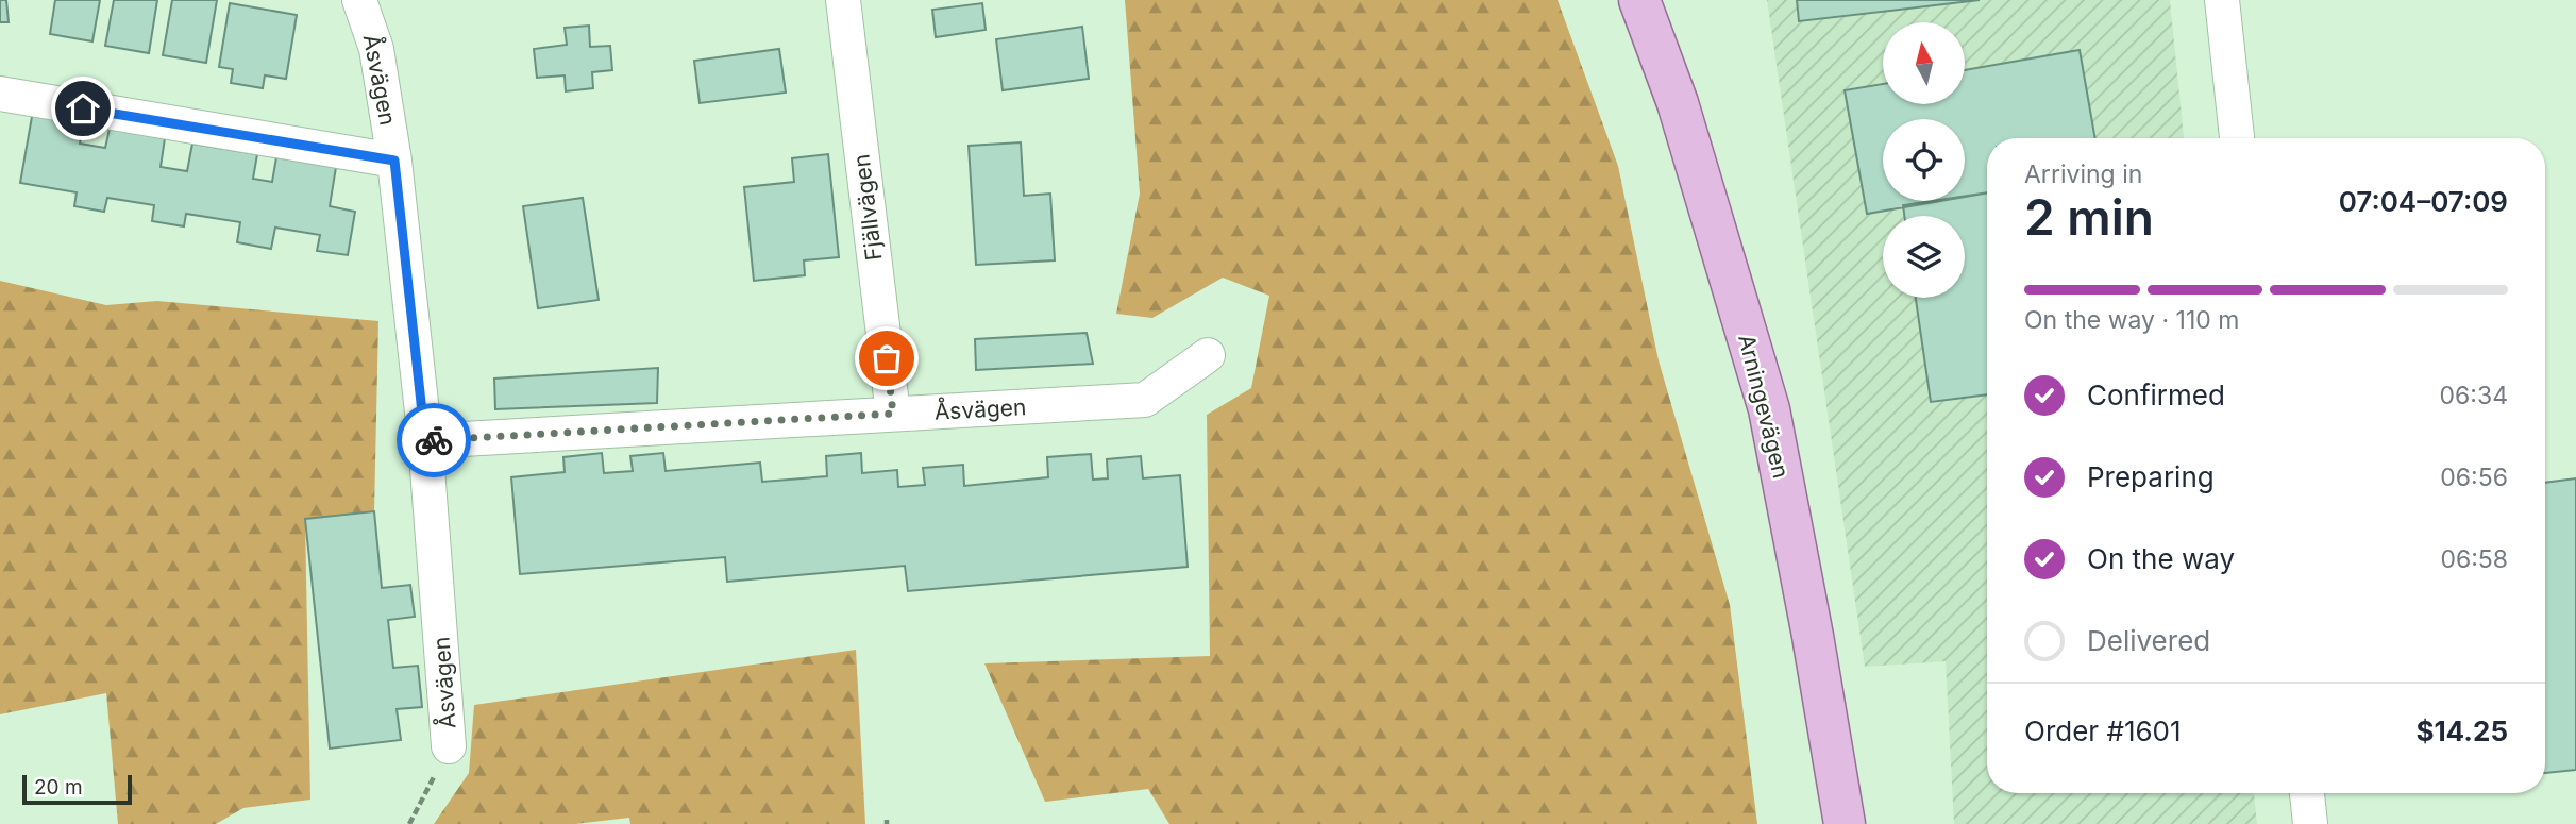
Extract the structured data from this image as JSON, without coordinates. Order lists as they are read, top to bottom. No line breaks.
{"streets":{"main road":["Arningevägen"],"street":["Åsvägen","Fjällvägen"]},"crossings":[["Åsvägen","Fjällvägen"]],"scale_bar":"20 m","north":"top","page":{"heading":["2 min","Arriving in","07:04–07:09"],"panel":["Order #1601","$14.25"],"bar":"On the way · 110 m","list":[["Confirmed","06:34"],["Preparing","06:56"],["On the way","06:58"],"Delivered"],"scale":"20 m"}}
